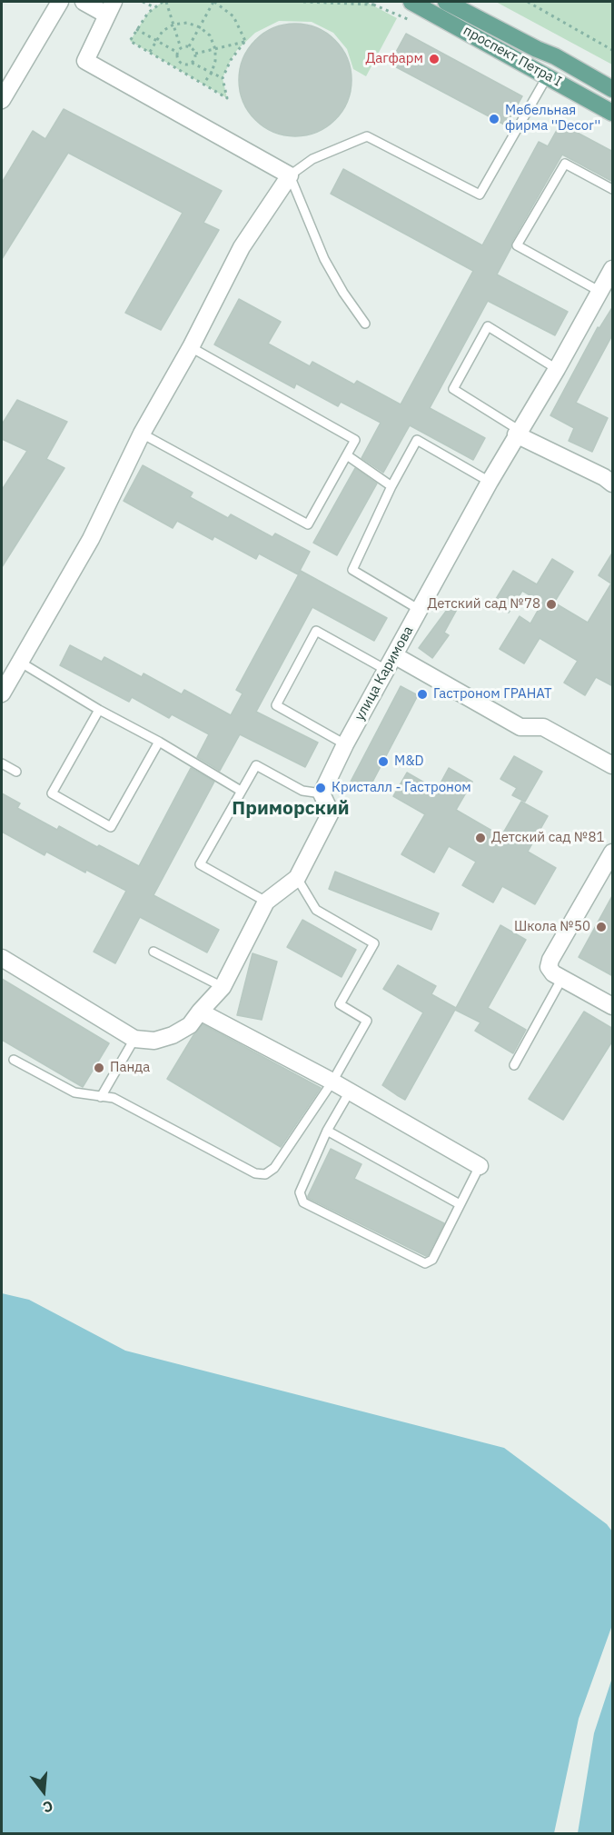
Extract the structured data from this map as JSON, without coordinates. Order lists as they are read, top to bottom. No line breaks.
{"streets":{"main road":["проспект Петра I"],"street":["улица Каримова"]},"districts":["Приморский"],"places":["Дагфарм","Мебельная фирма ''Decor''","Детский сад №78","Гастроном ГРАНАТ","M&D","Кристалл - Гастроном","Детский сад №81","Школа №50","Панда"],"north":"bottom"}
